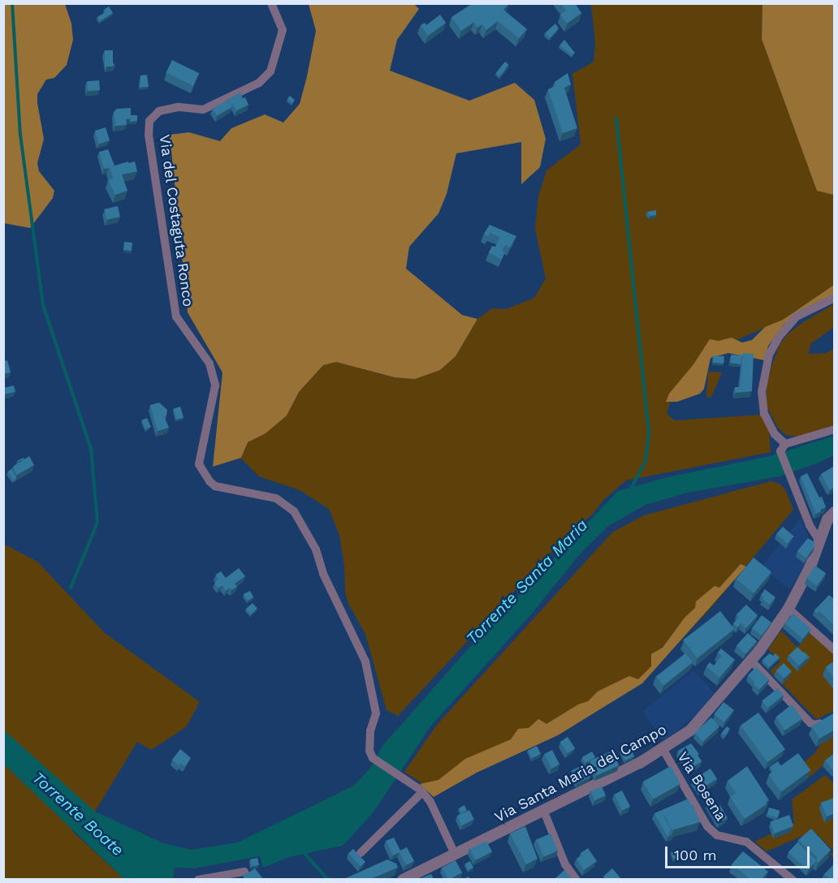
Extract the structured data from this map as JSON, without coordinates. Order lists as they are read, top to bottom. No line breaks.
{"streets":{"street":["Via del Costaguta Ronco","Via Santa Maria del Campo","Via Bosena"]},"crossings":[["Via Santa Maria del Campo","Via Bosena"]],"water":["Torrente Santa Maria","Torrente Boate"],"scale_bar":"100 m"}
